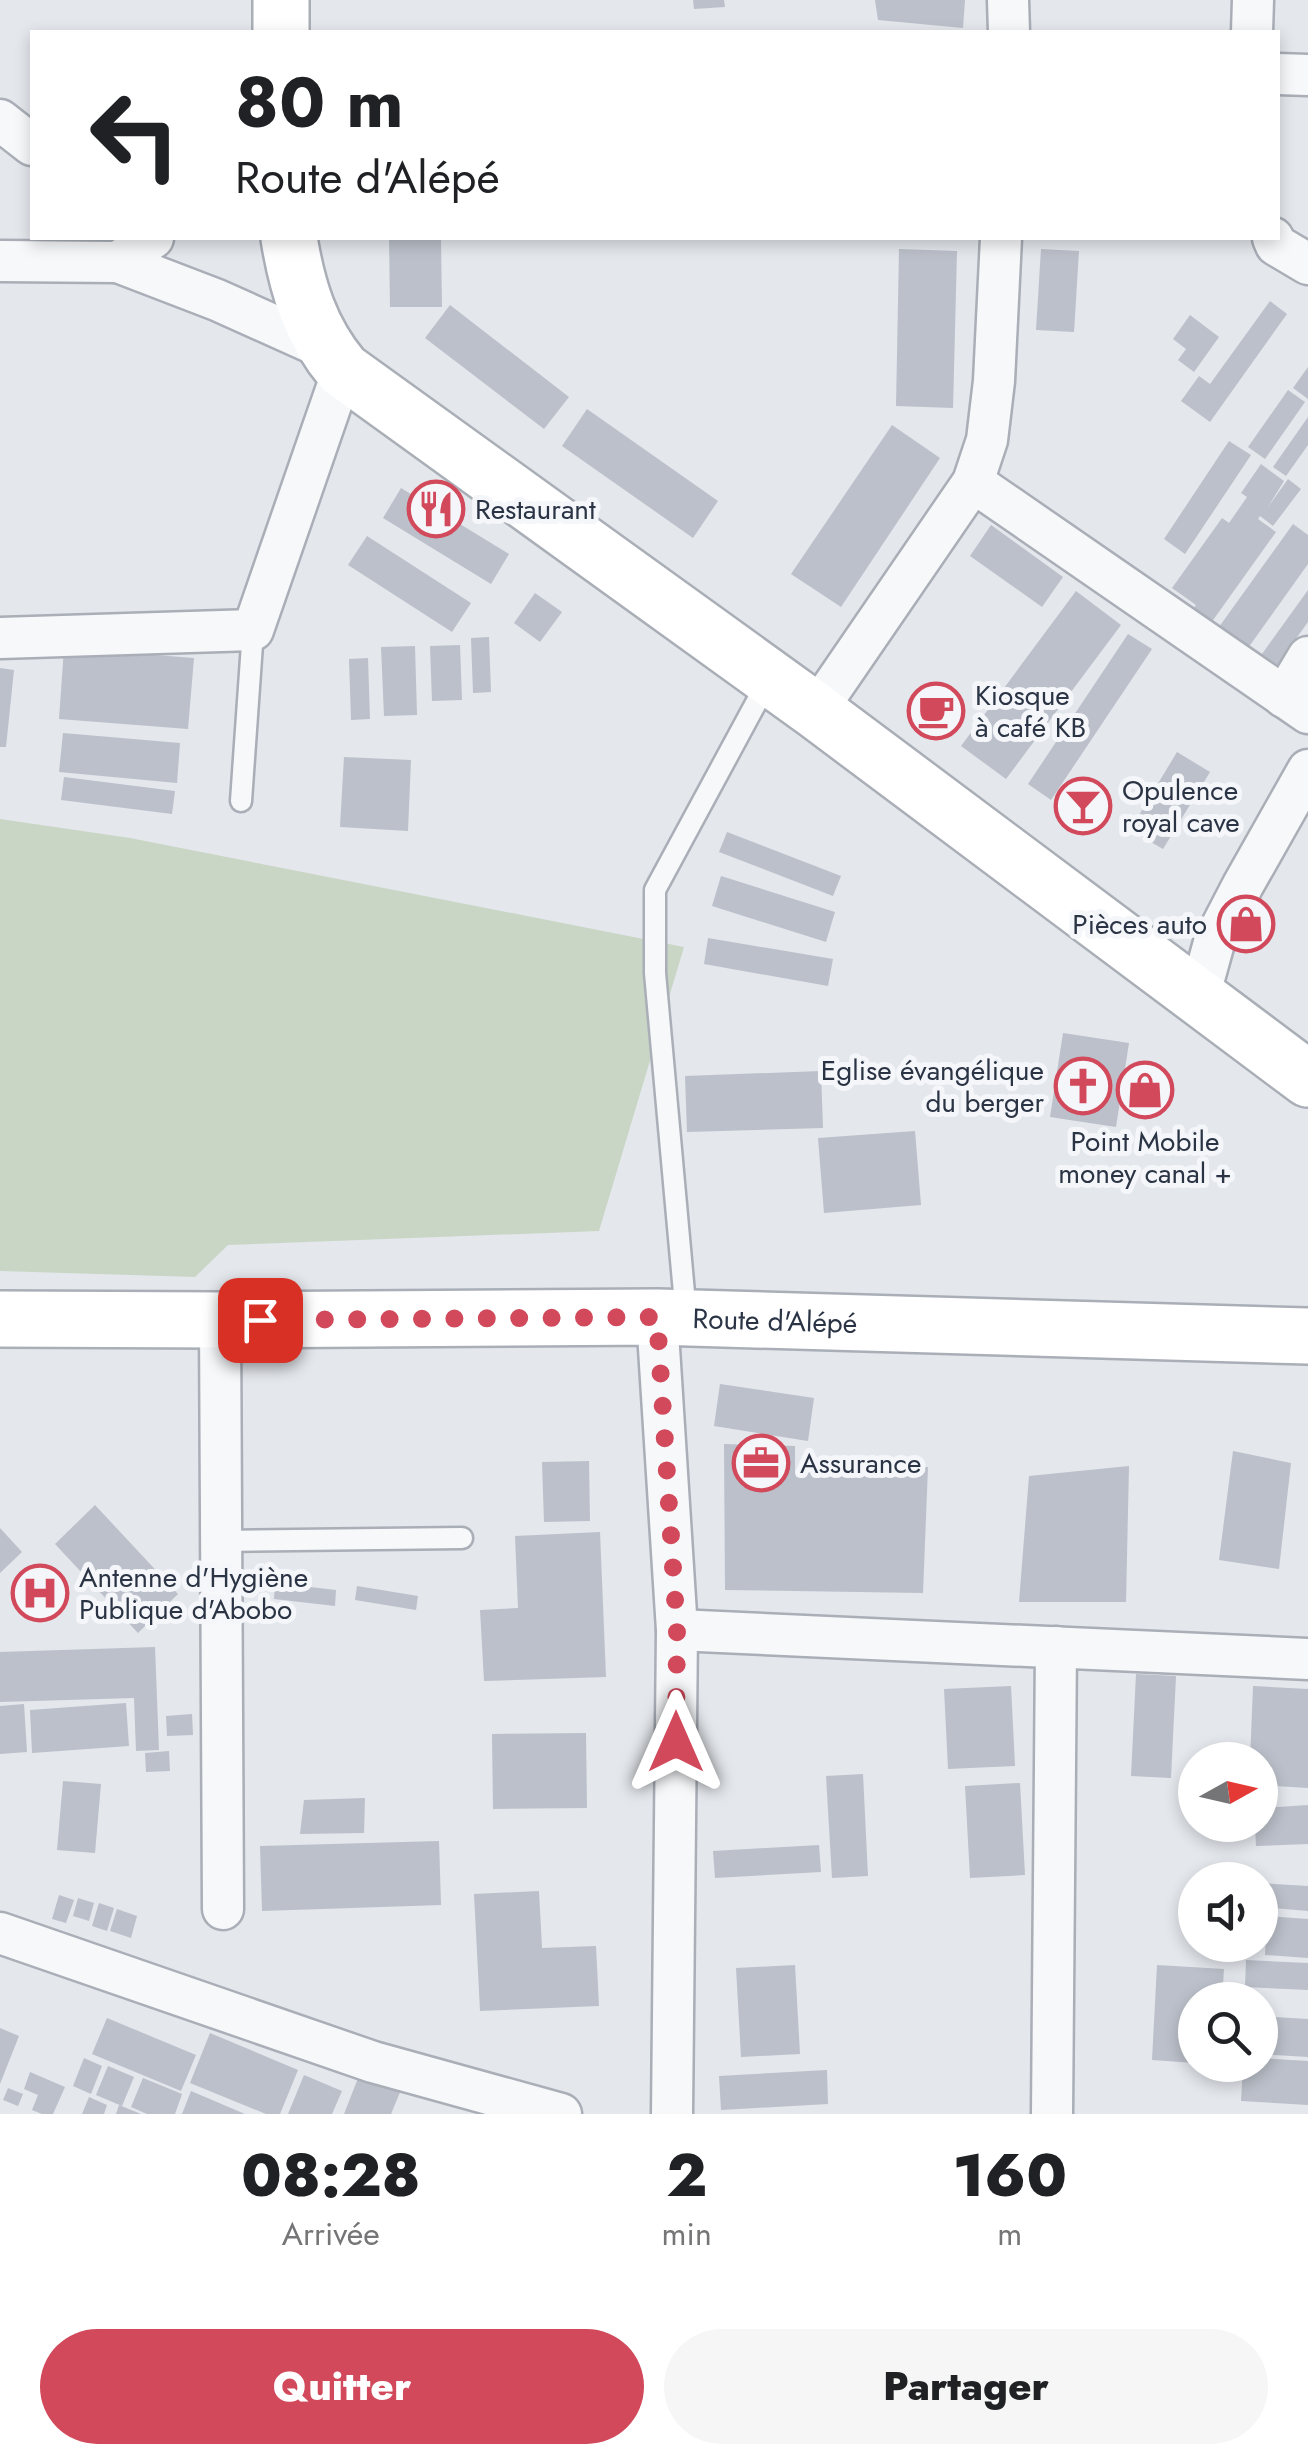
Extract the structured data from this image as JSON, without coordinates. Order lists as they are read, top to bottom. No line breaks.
{"streets":{"street":["Route d'Alépé"]},"places":{"restaurant":["Restaurant"],"cafe":["Kiosque à café KB"],"bar":["Opulence royal cave"],"shop":["Pièces auto","Point Mobile money canal +"],"church":["Eglise évangélique du berger"],"office":["Assurance"],"hospital":["Antenne d'Hygiène Publique d'Abobo"]},"north":"right","page":{"turn":["80 m","Route d'Alépé"],"eta":["08:28","Arrivée","2","min","160","m"],"buttons":["Quitter","Partager"]}}
